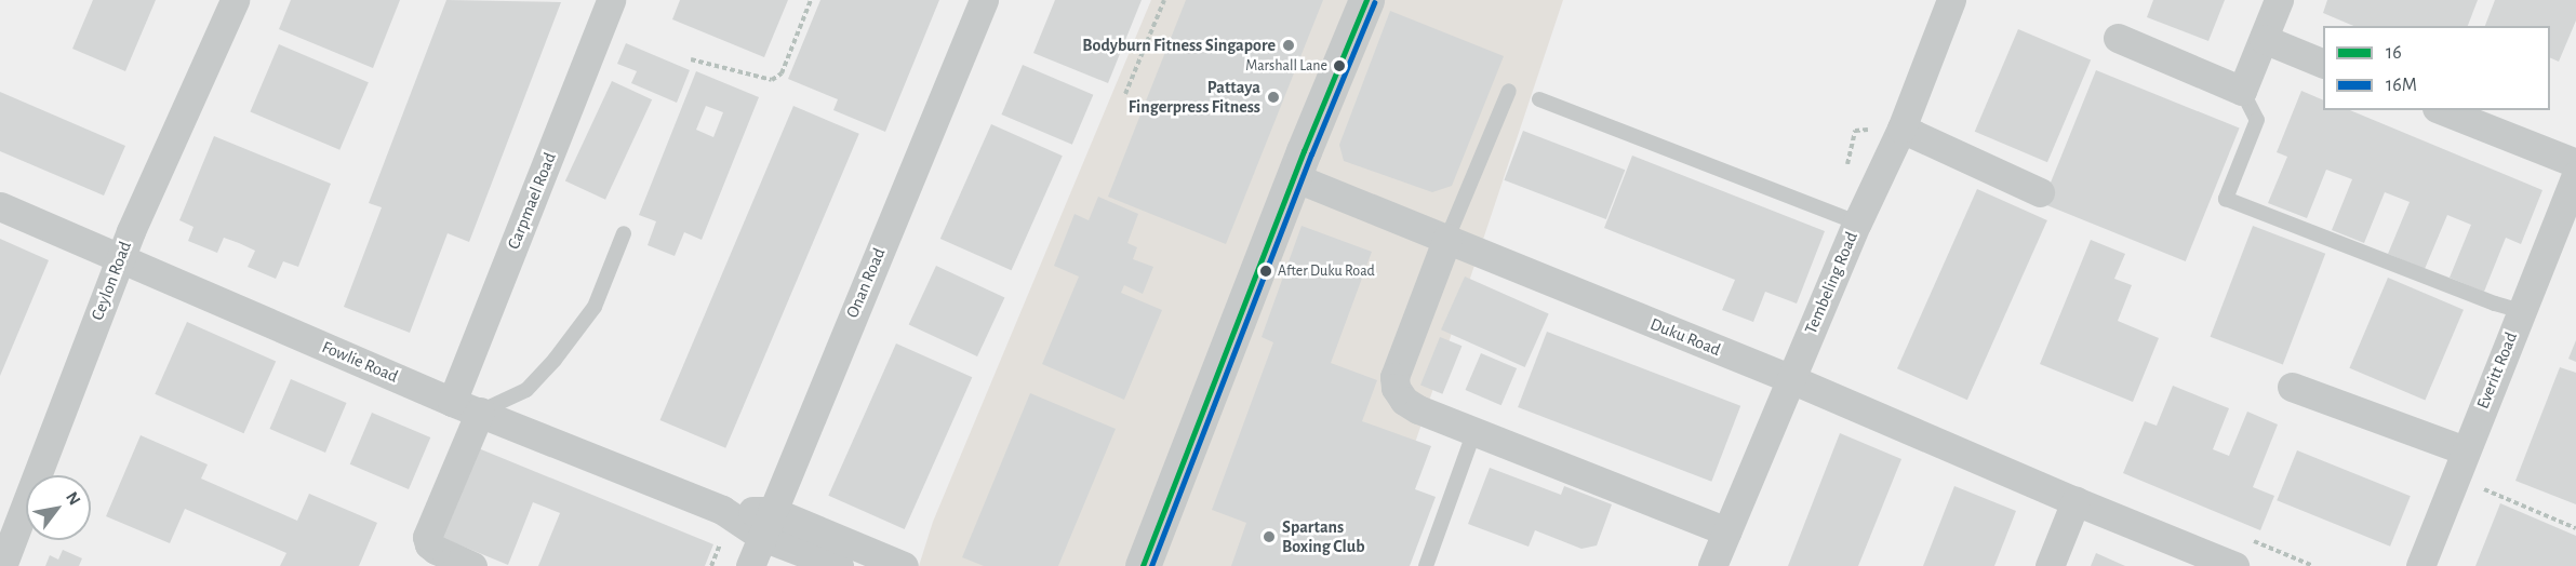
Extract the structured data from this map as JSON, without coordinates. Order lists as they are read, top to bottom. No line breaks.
{"streets":{"street":["Carpmael Road","Ceylon Road","Onan Road","Tembeling Road","Duku Road","Fowlie Road","Everitt Road"]},"crossings":[["Carpmael Road","Fowlie Road"],["Ceylon Road","Fowlie Road"],["Onan Road","Fowlie Road"],["Tembeling Road","Duku Road"]],"places":["Bodyburn Fitness Singapore","Marshall Lane","Pattaya Fingerpress Fitness","After Duku Road","Spartans Boxing Club"],"lines":["transit line 16","transit line 16M"],"legend":["16","16M"],"north":"top right"}
